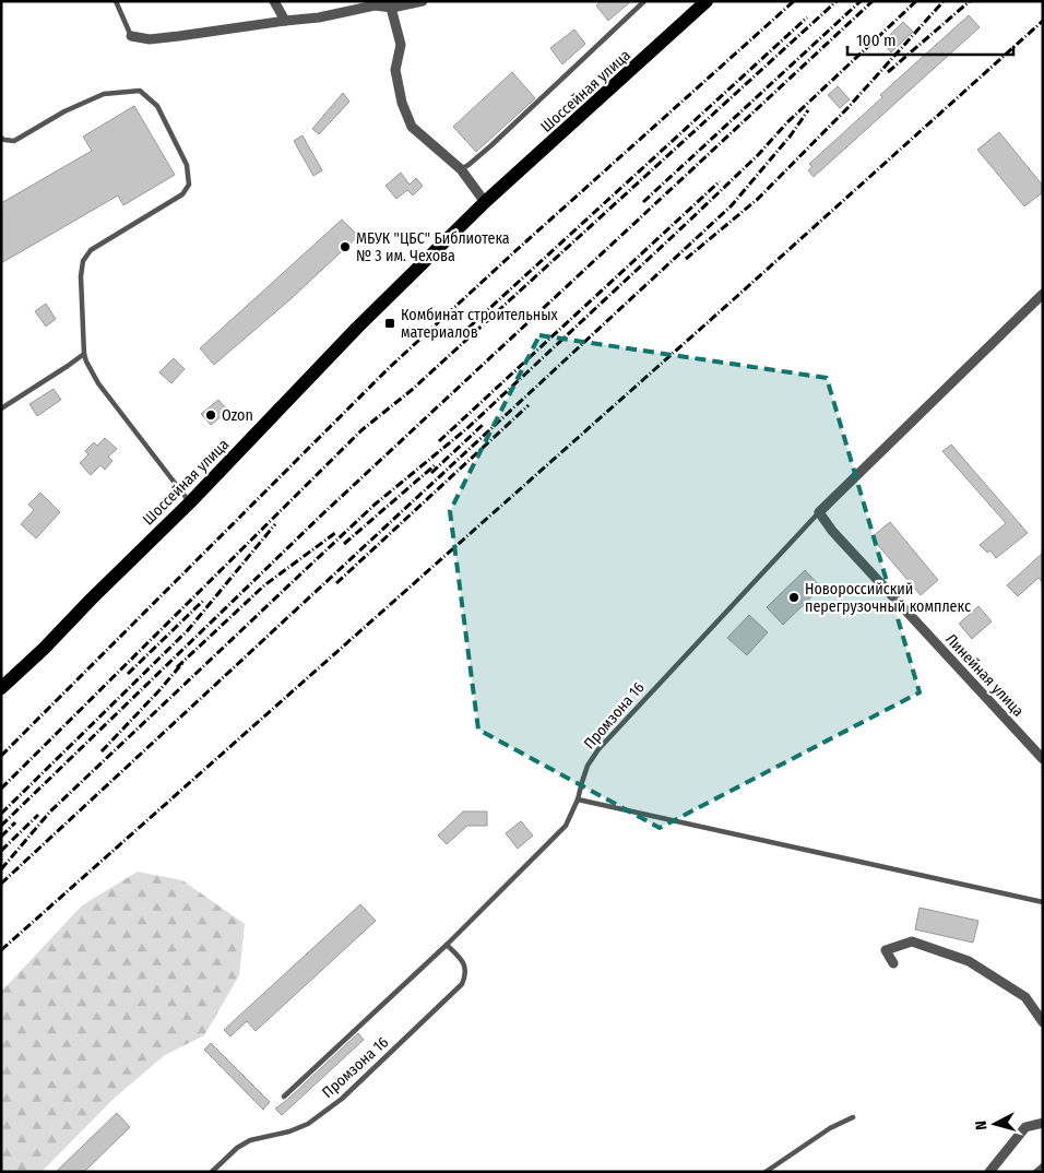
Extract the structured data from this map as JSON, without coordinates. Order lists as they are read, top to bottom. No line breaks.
{"streets":{"main road":["Шоссейная улица"],"street":["Линейная улица"],"lane":["Промзона 16"]},"crossings":[["Линейная улица","Промзона 16"]],"places":{"other":["МБУК \"ЦБС\" Библиотека № 3 им. Чехова","Ozon","Новороссийский перегрузочный комплекс"],"transit":["Комбинат строительных материалов"]},"scale_bar":"100 m","north":"left"}
